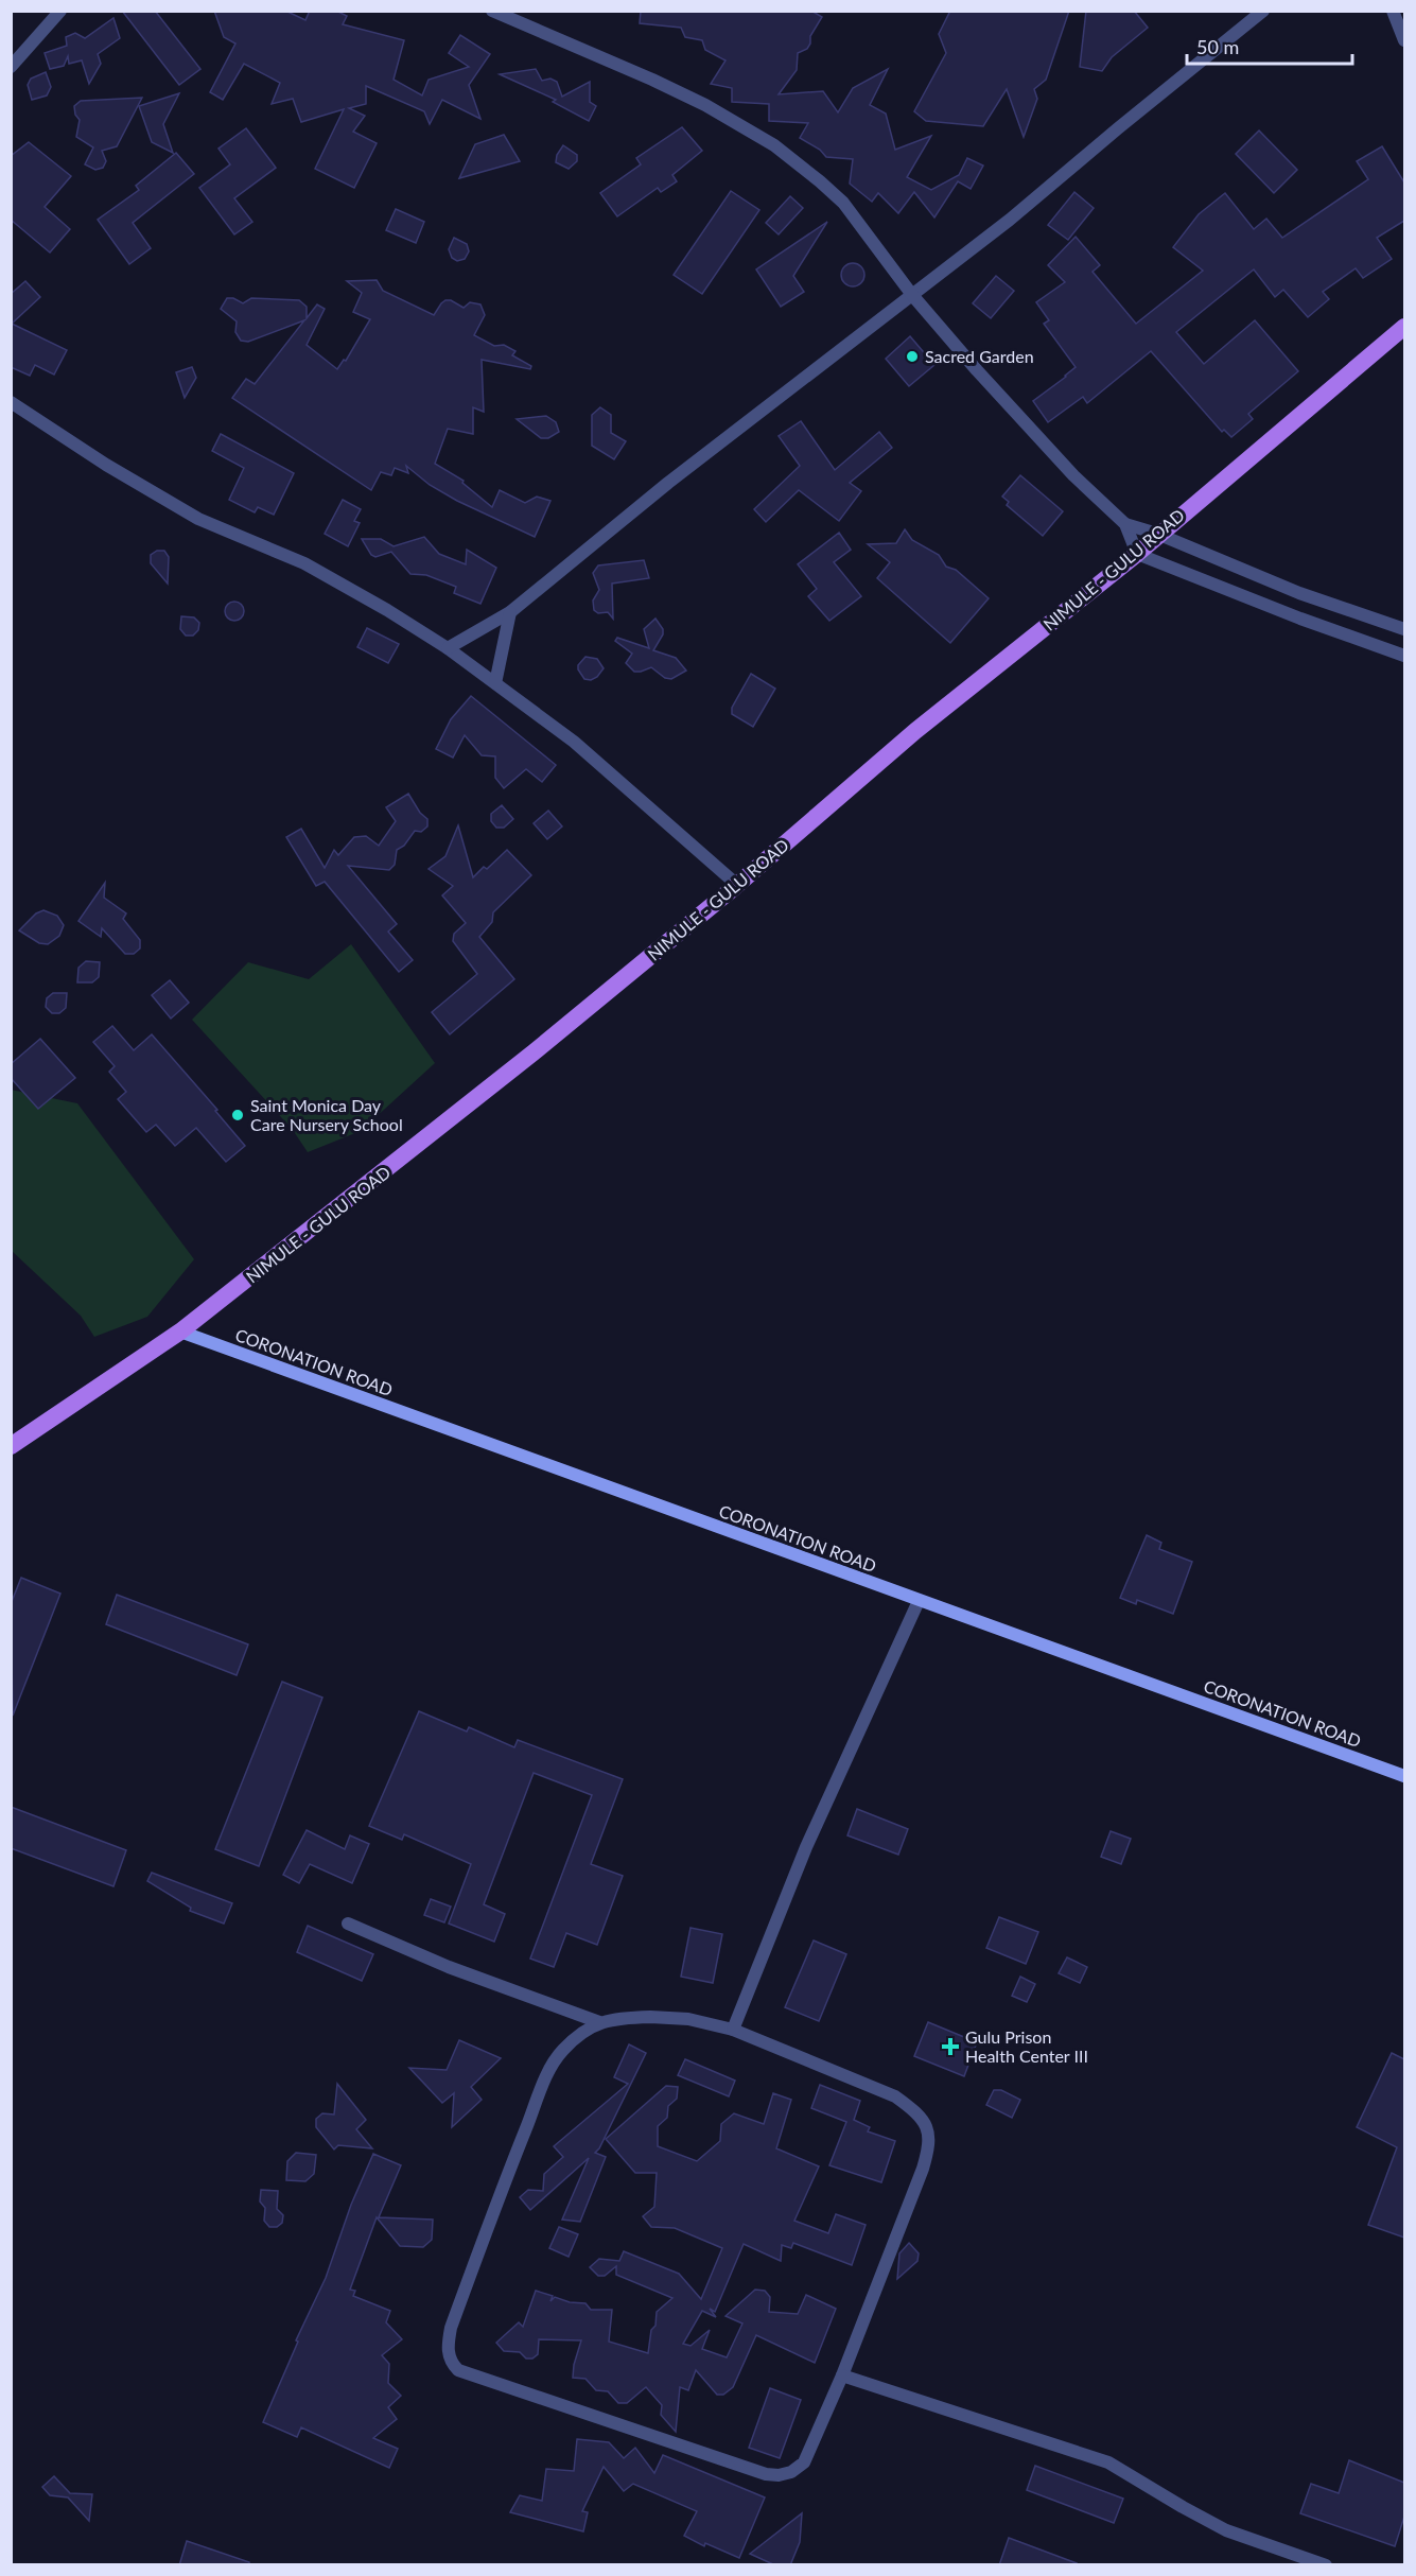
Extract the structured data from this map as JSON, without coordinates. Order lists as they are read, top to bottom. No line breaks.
{"streets":{"main road":["NIMULE - GULU ROAD","CORONATION ROAD"]},"crossings":[["NIMULE - GULU ROAD","CORONATION ROAD"]],"places":{"other":["Sacred Garden","Saint Monica Day Care Nursery School"],"health":["Gulu Prison Health Center III"]},"scale_bar":"50 m"}
